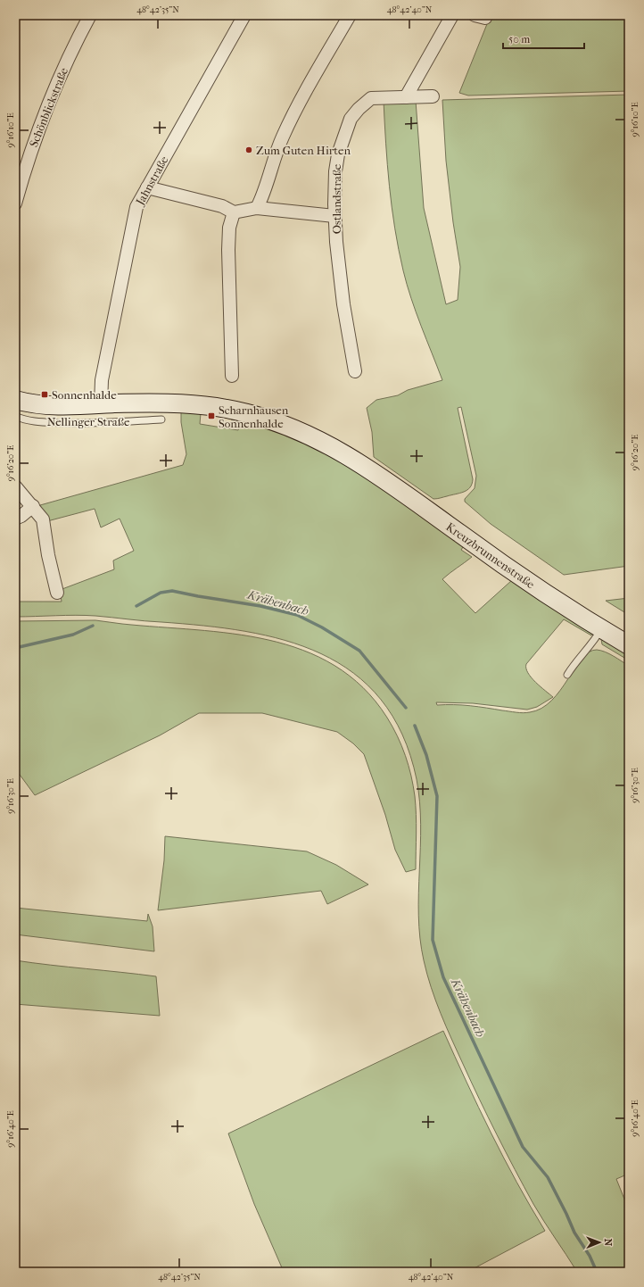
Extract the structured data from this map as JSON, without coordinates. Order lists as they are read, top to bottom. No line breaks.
{"streets":{"main road":["Nellinger Straße","Kreuzbrunnenstraße"],"street":["Schönblickstraße","Jahnstraße","Ostlandstraße"]},"crossings":[["Jahnstraße","Nellinger Straße"],["Nellinger Straße","Kreuzbrunnenstraße"]],"water":["Krähenbach"],"places":{"other":["Zum Guten Hirten"],"transit":["Sonnenhalde","Scharnhausen Sonnenhalde"]},"scale_bar":"50 m","north":"right","coordinates":["48°42'35\"N","48°42'40\"N","9°16'10\"E","9°16'20\"E","9°16'30\"E","9°16'40\"E"]}
